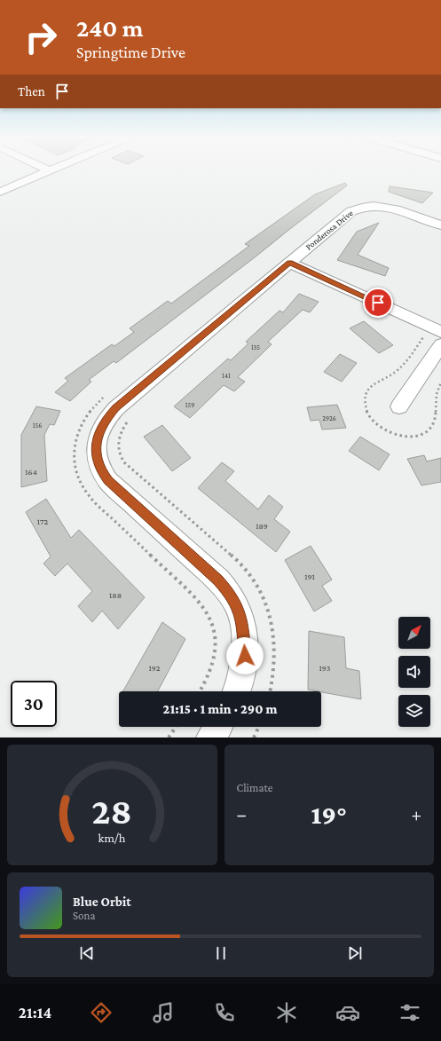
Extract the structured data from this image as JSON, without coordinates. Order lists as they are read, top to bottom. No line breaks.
{"streets":{"street":["Ponderosa Drive"]},"house_numbers":["135","141","159","2926","156","164","172","189","191","188","192","193"],"north":"top right","page":{"turn":["240 m","Springtime Drive"],"then":"Then","limit":"30","trip":"21:15 · 1 min · 290 m","tile":"Climate","heat":["−","19°","+"],"song":["Blue Orbit","Sona"],"tabs":"21:14","gauge":["28","km/h"]}}
